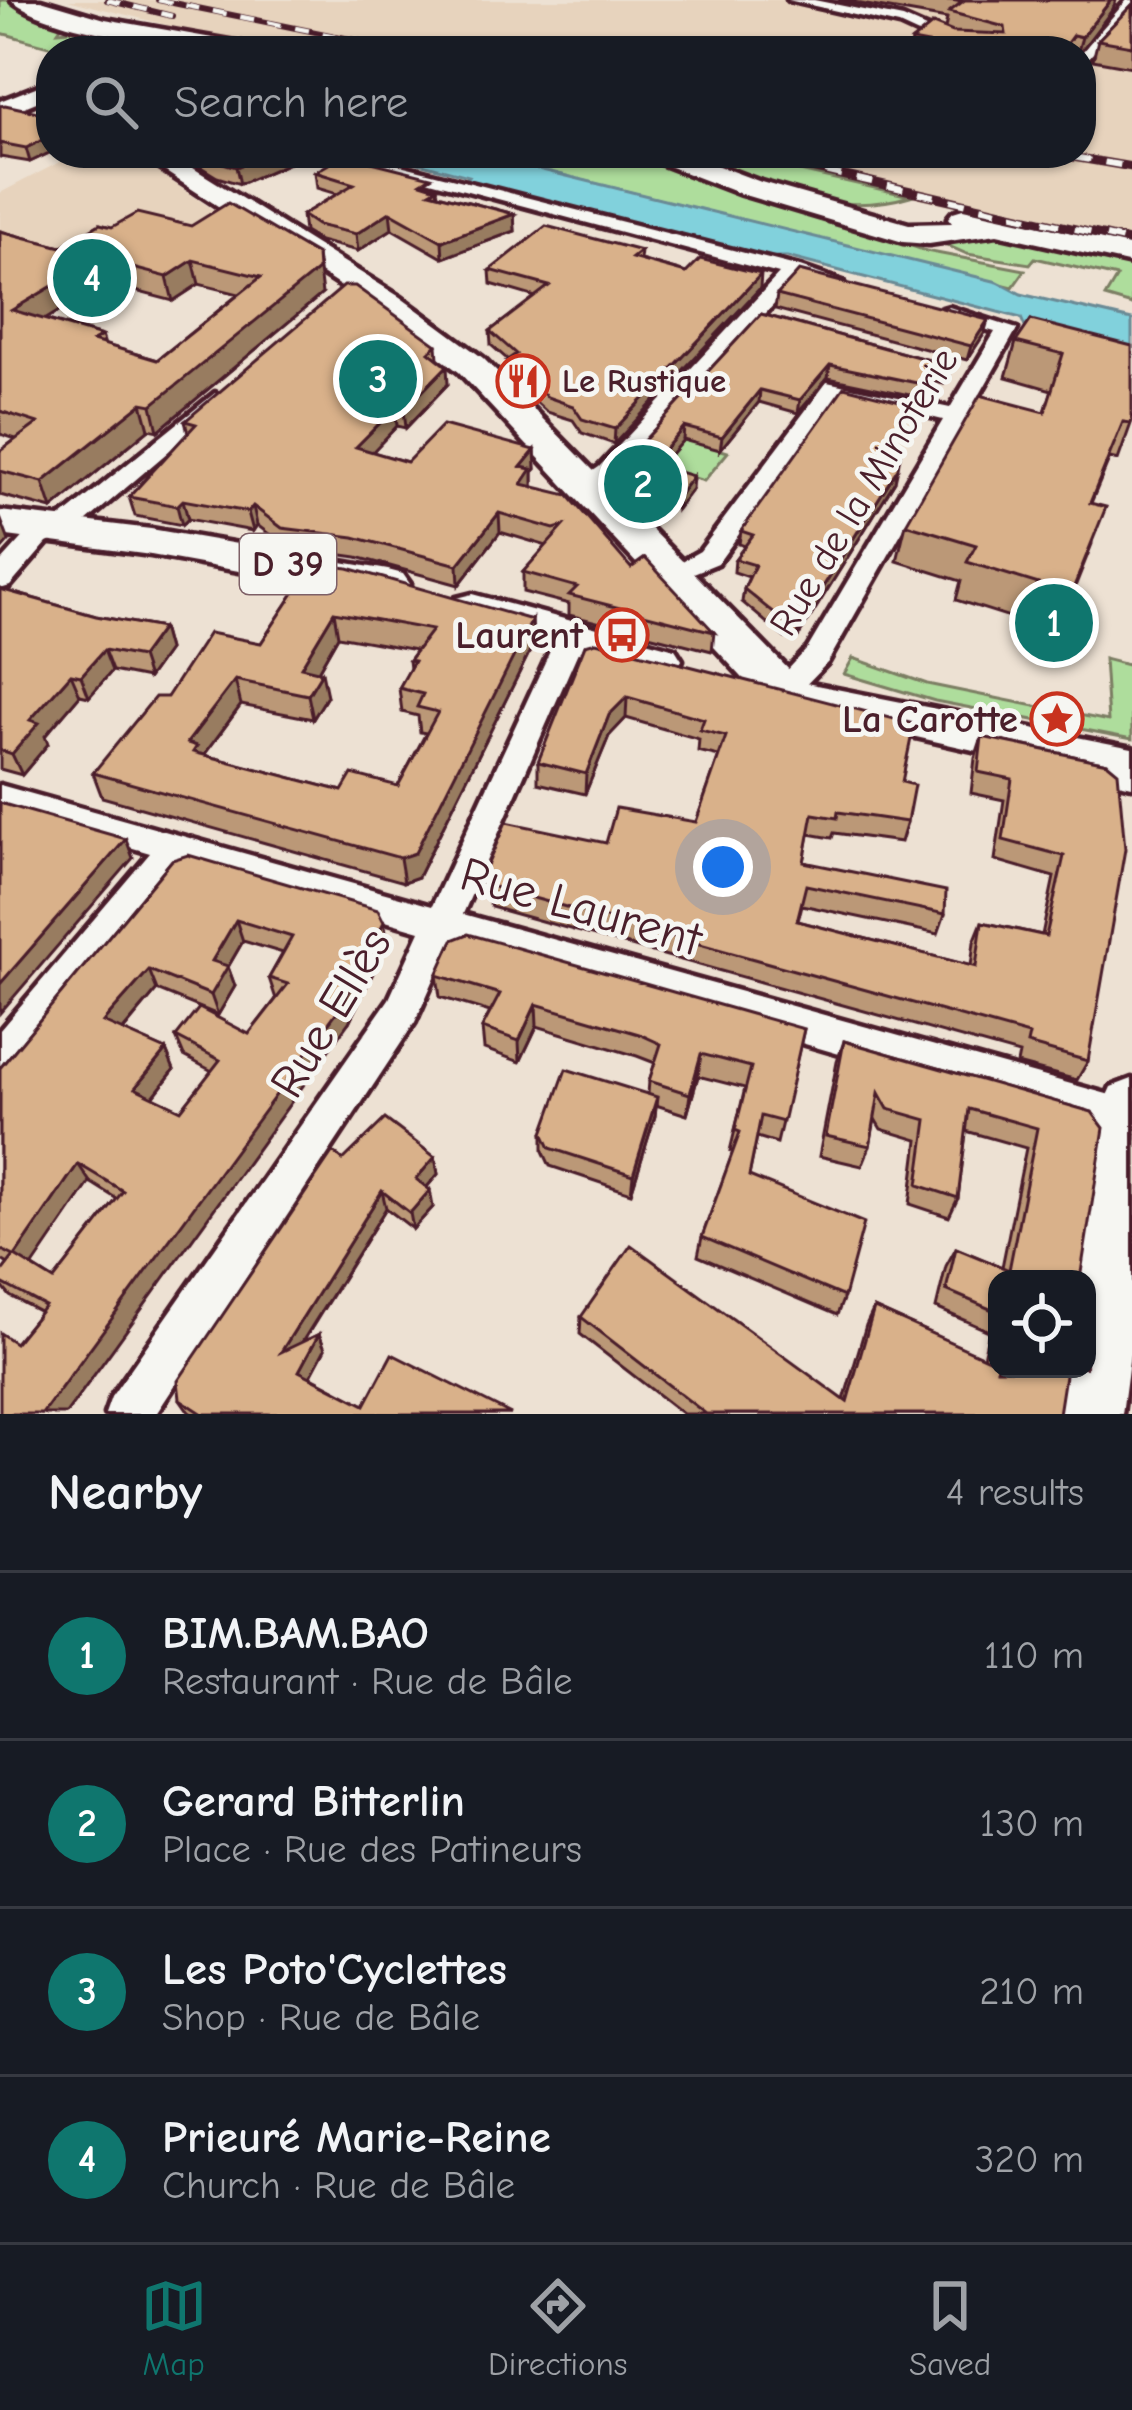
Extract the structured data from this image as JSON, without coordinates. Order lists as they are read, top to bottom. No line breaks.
{"streets":{"main road":["D 39"],"street":["Rue de la Minoterie","Rue Laurent","Rue Ellès"]},"crossings":[["Rue de la Minoterie","D 39"],["D 39","Rue Ellès"],["Rue Laurent","Rue Ellès"]],"places":{"restaurant":["Le Rustique"],"bus stop":["Laurent"],"place":["La Carotte"]},"page":{"search":"Search here","pins":["4","3","2","1"],"heading":["Nearby","4 results"],"list":[{"mark":"1","name":"BIM.BAM.BAO","note":"Restaurant · Rue de Bâle","value":"110 m"},{"mark":"2","name":"Gerard Bitterlin","note":"Place · Rue des Patineurs","value":"130 m"},{"mark":"3","name":"Les Poto'Cyclettes","note":"Shop · Rue de Bâle","value":"210 m"},{"mark":"4","name":"Prieuré Marie-Reine","note":"Church · Rue de Bâle","value":"320 m"}],"nav":["Map","Directions","Saved"]}}
